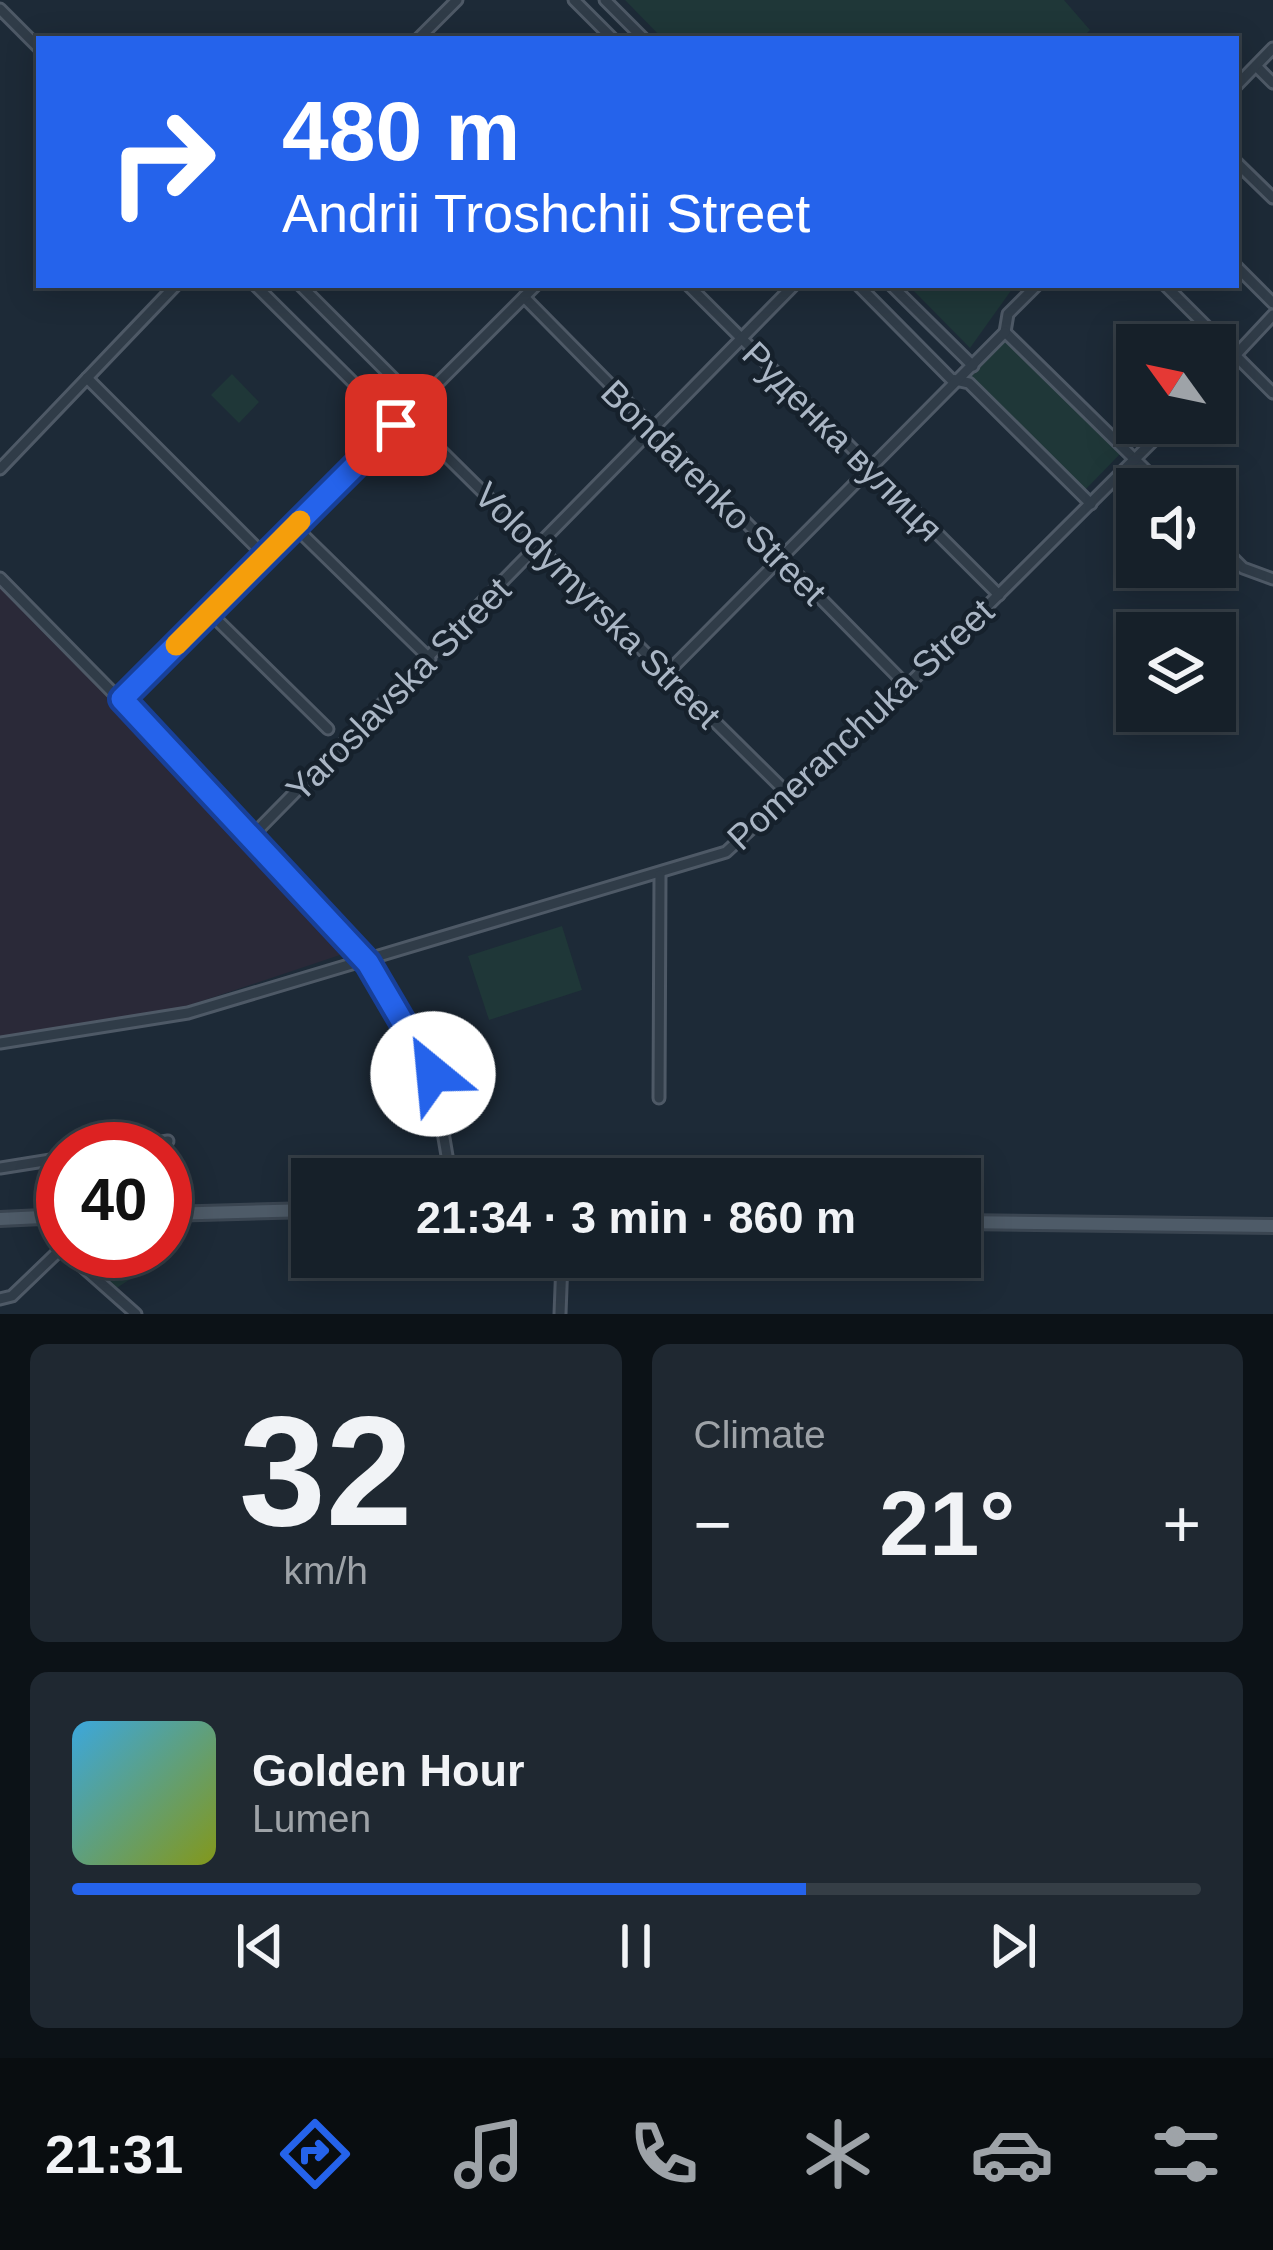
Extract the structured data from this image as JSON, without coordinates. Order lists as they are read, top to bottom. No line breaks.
{"streets":{"street":["Руденка вулиця","Bondarenko Street","Volodymyrska Street","Yaroslavska Street","Pomeranchuka Street"]},"crossings":[["Руденка вулиця","Yaroslavska Street"],["Руденка вулиця","Pomeranchuka Street"],["Bondarenko Street","Yaroslavska Street"],["Bondarenko Street","Pomeranchuka Street"],["Volodymyrska Street","Yaroslavska Street"],["Volodymyrska Street","Pomeranchuka Street"]],"north":"top left","page":{"turn":["480 m","Andrii Troshchii Street"],"limit":"40","trip":"21:34 · 3 min · 860 m","tile":[["32","km/h"],"Climate"],"heat":["−","21°","+"],"song":["Golden Hour","Lumen"],"tabs":"21:31"}}
